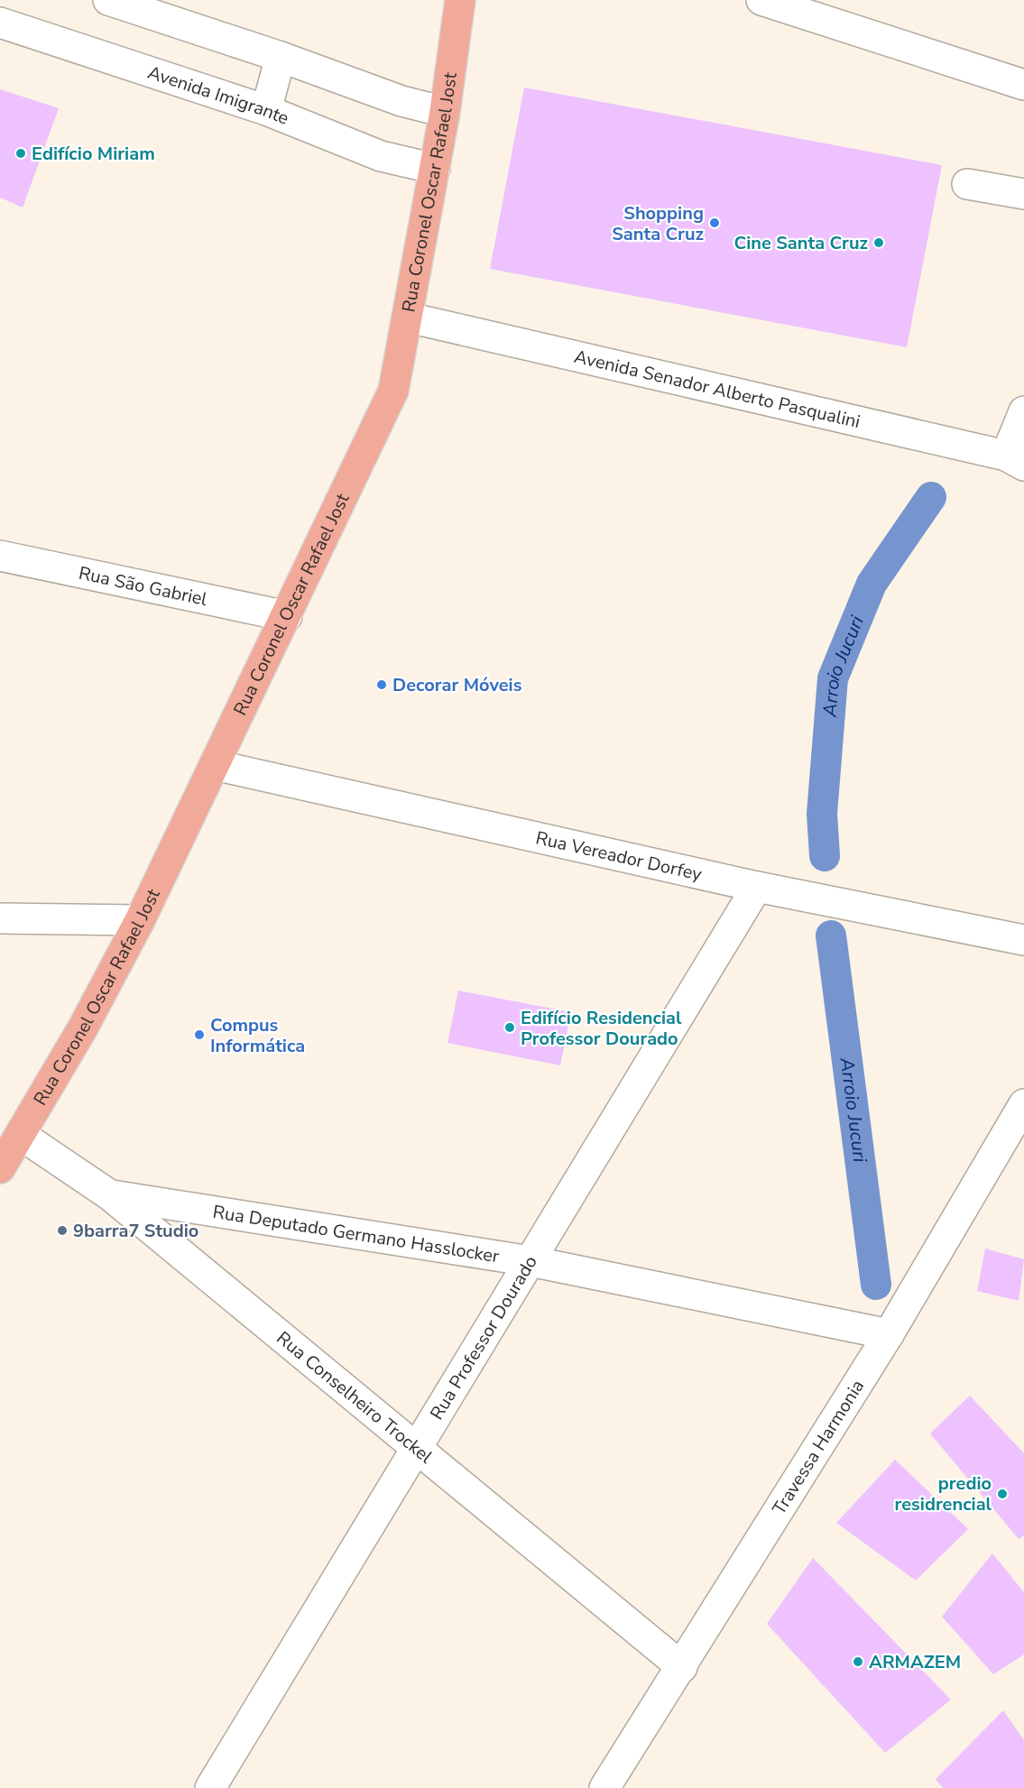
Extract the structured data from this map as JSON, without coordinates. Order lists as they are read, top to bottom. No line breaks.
{"streets":{"main road":["Rua Coronel Oscar Rafael Jost"],"street":["Avenida Imigrante","Avenida Senador Alberto Pasqualini","Rua São Gabriel","Rua Vereador Dorfey","Rua Deputado Germano Hasslocker","Rua Professor Dourado","Rua Conselheiro Trockel","Travessa Harmonia"]},"crossings":[["Avenida Imigrante","Rua Coronel Oscar Rafael Jost"],["Rua Coronel Oscar Rafael Jost","Avenida Senador Alberto Pasqualini"],["Rua Coronel Oscar Rafael Jost","Rua São Gabriel"],["Rua Coronel Oscar Rafael Jost","Rua Vereador Dorfey"],["Rua Coronel Oscar Rafael Jost","Rua Conselheiro Trockel"],["Rua Vereador Dorfey","Rua Professor Dourado"],["Rua Deputado Germano Hasslocker","Rua Professor Dourado"],["Rua Deputado Germano Hasslocker","Rua Conselheiro Trockel"],["Rua Deputado Germano Hasslocker","Travessa Harmonia"],["Rua Professor Dourado","Rua Conselheiro Trockel"],["Rua Conselheiro Trockel","Travessa Harmonia"]],"water":["Arroio Jucuri"],"places":["Edifício Miriam","Shopping Santa Cruz","Cine Santa Cruz","Decorar Móveis","Edifício Residencial Professor Dourado","Compus Informática","9barra7 Studio","predio residrencial","ARMAZEM"]}
